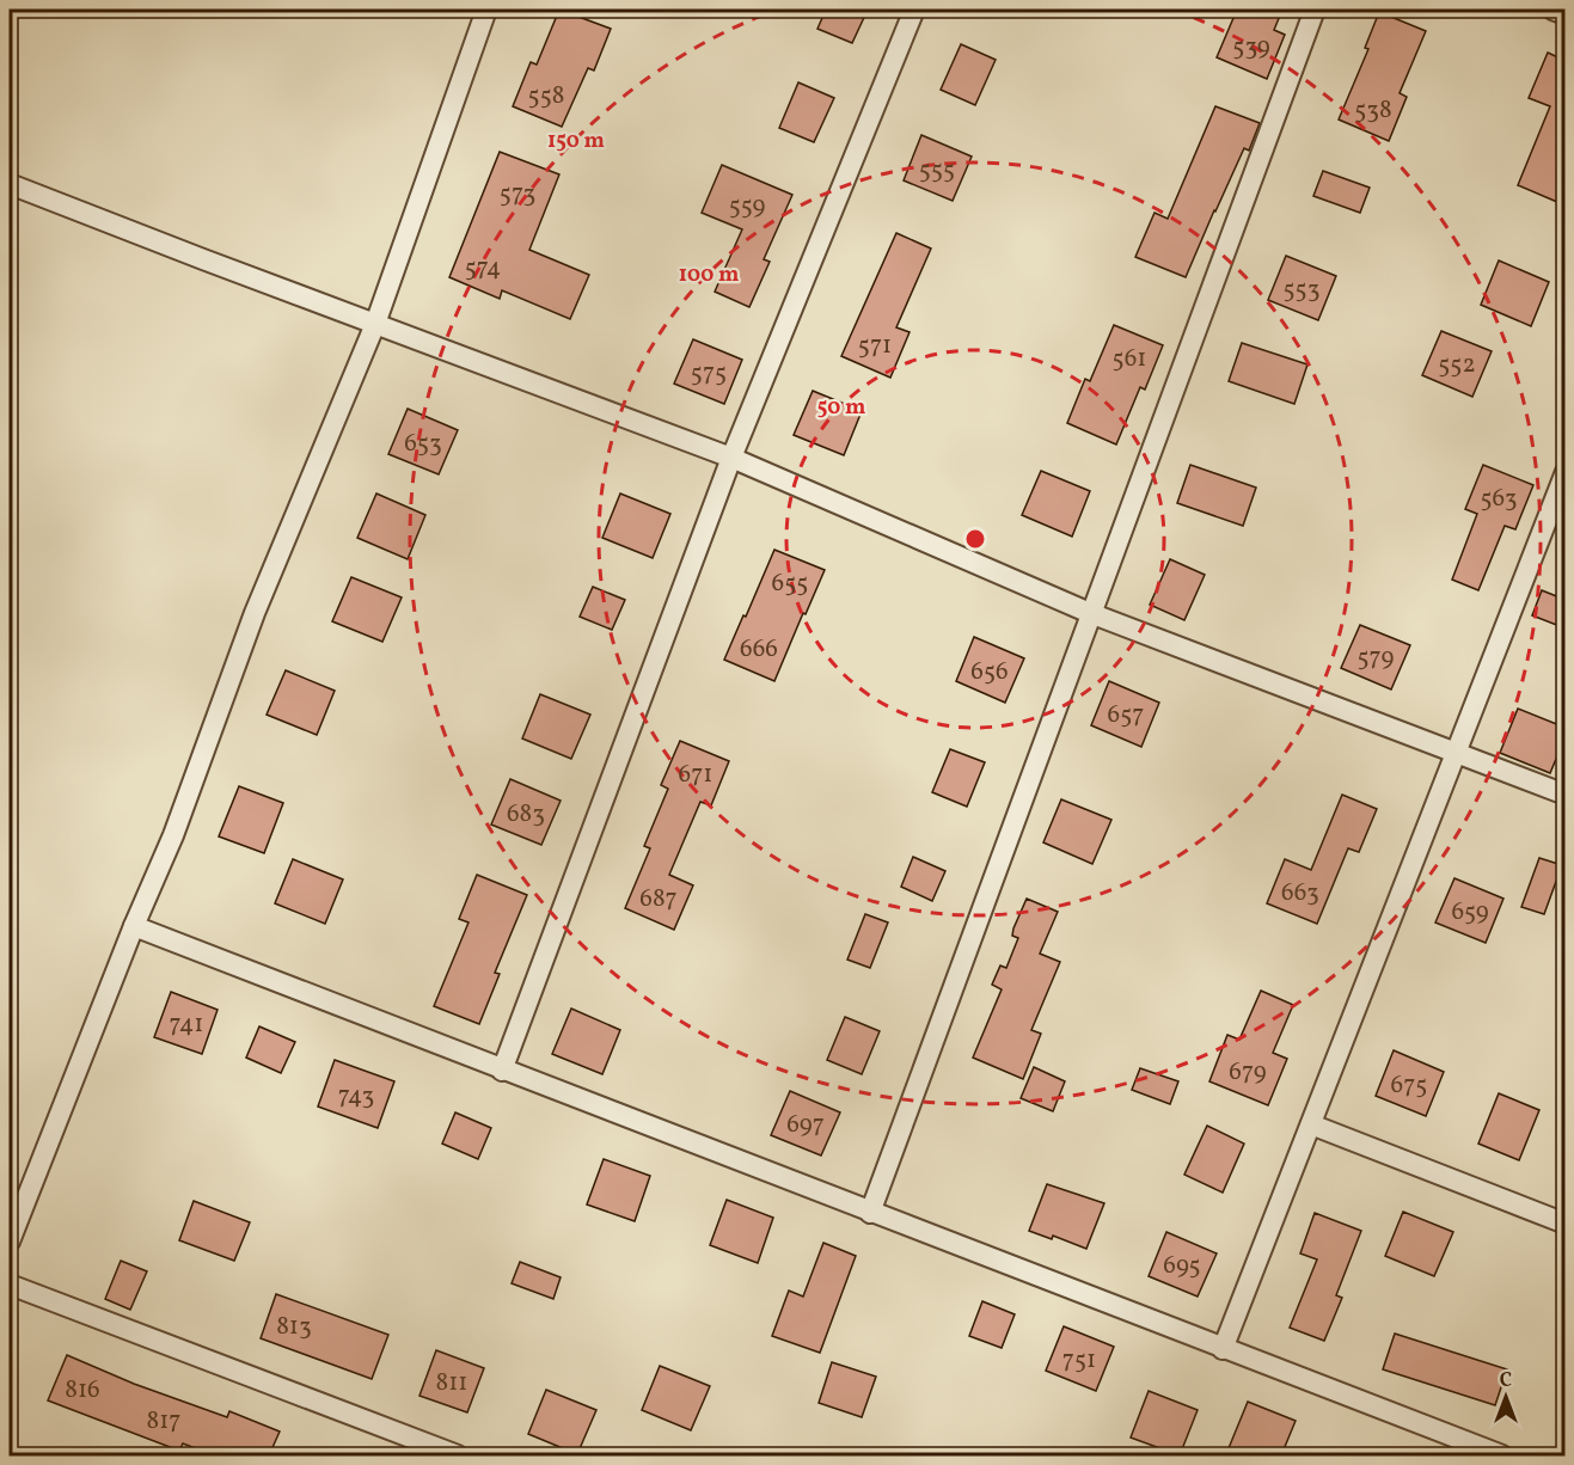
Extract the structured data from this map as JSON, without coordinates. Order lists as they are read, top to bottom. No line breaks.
{"house_numbers":["539","558","538","555","573","559","574","553","571","561","552","575","653","563","655","666","579","656","657","671","683","663","687","659","741","679","675","743","697","695","813","751","811","816","817"],"north":"top","rings":["150 m","100 m","50 m"]}
